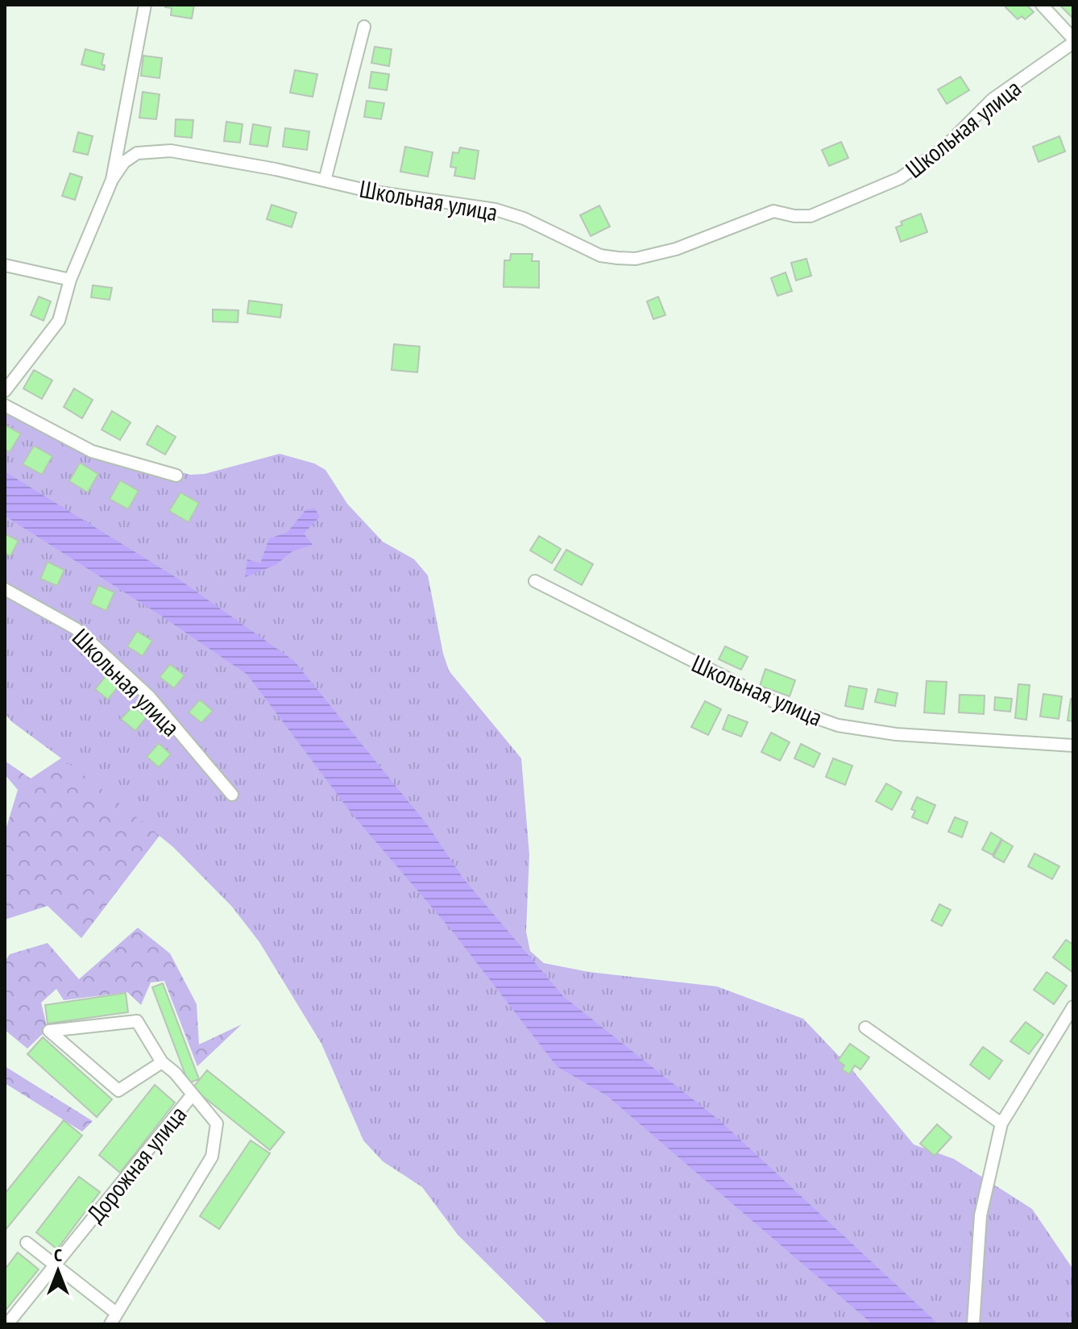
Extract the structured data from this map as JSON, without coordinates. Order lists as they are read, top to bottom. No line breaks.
{"streets":{"street":["Школьная улица","Дорожная улица"]},"north":"top"}
